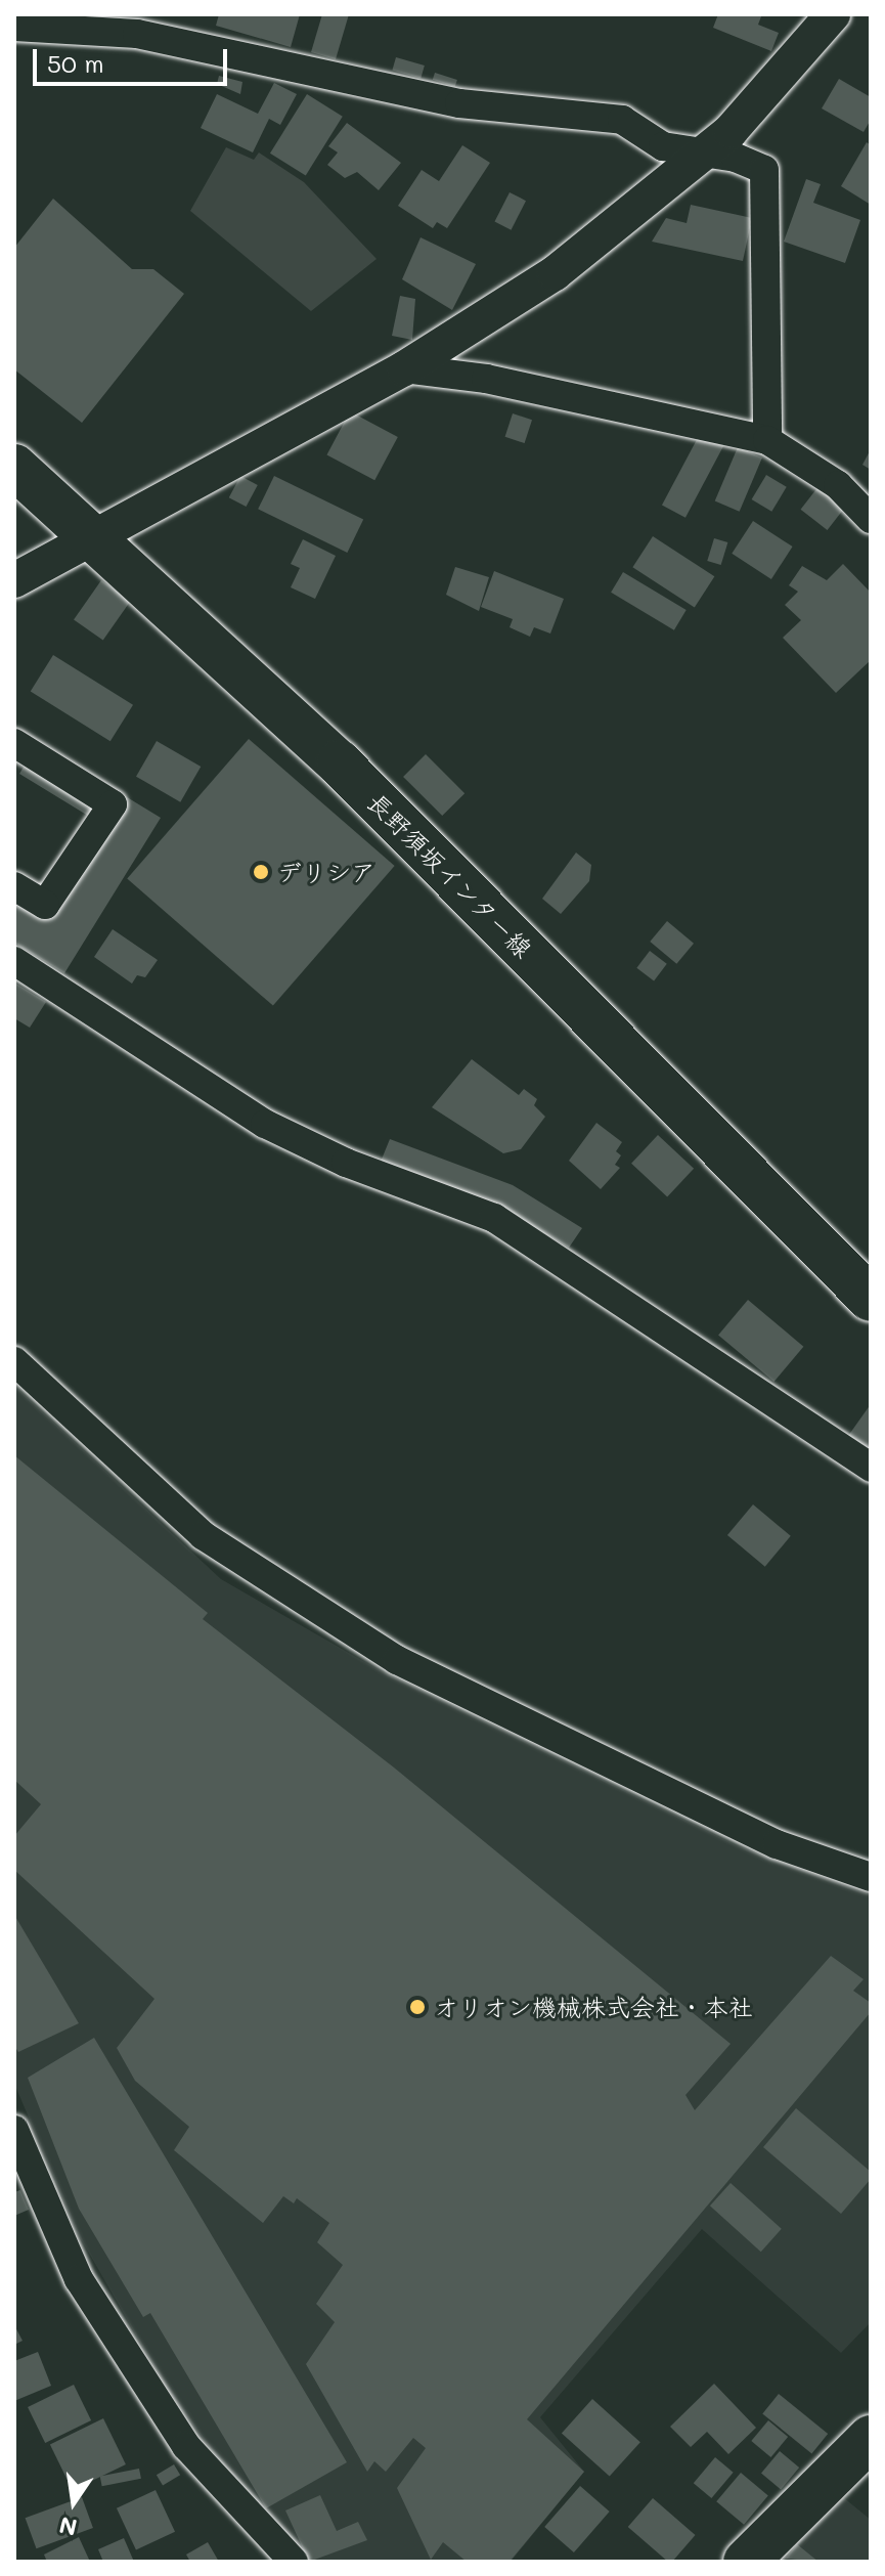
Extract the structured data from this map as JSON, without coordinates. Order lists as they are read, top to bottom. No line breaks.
{"streets":{"main road":["長野須坂インター線"]},"places":["デリシア","オリオン機械株式会社・本社"],"scale_bar":"50 m","north":"bottom"}
